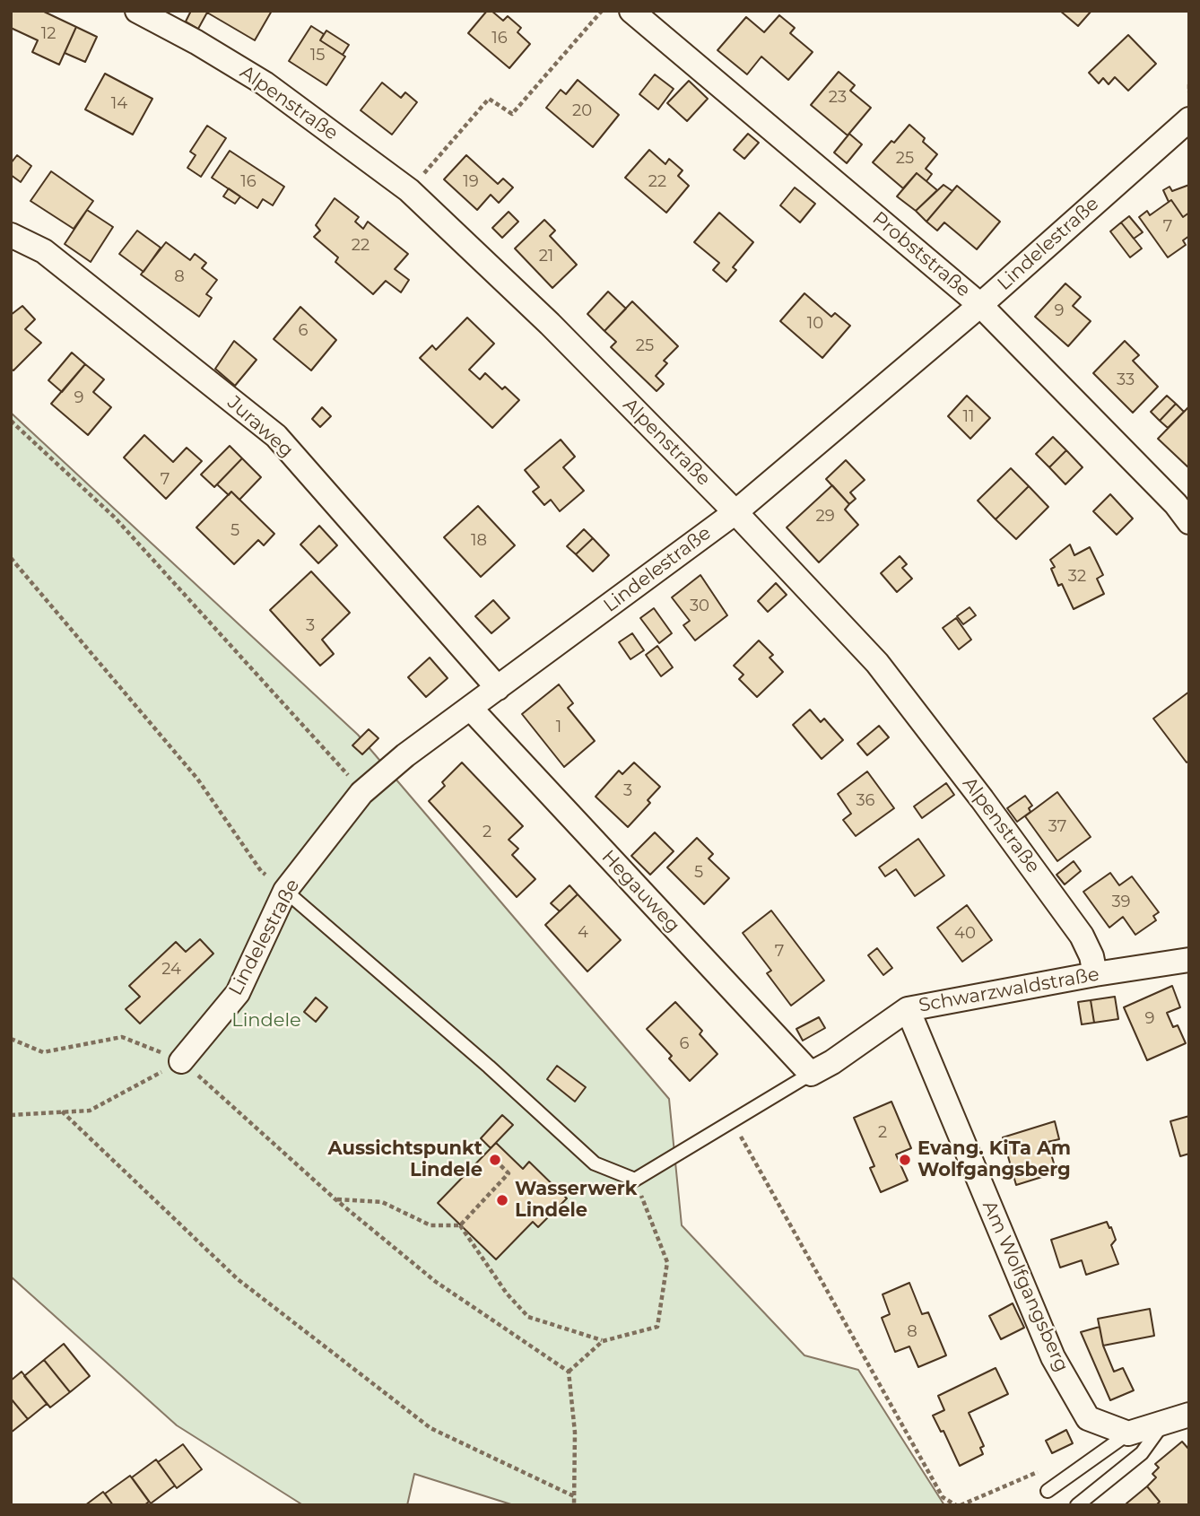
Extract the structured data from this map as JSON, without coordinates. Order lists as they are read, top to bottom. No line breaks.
{"streets":{"street":["Alpenstraße","Lindelestraße","Probststraße","Juraweg","Hegauweg","Schwarzwaldstraße","Am Wolfgangsberg"]},"crossings":[["Alpenstraße","Lindelestraße"],["Alpenstraße","Schwarzwaldstraße"],["Lindelestraße","Probststraße"],["Lindelestraße","Juraweg"],["Lindelestraße","Hegauweg"],["Hegauweg","Schwarzwaldstraße"],["Schwarzwaldstraße","Am Wolfgangsberg"]],"parks":["Lindele"],"places":["Aussichtspunkt Lindele","Evang. KiTa Am Wolfgangsberg","Wasserwerk Lindele"],"house_numbers":["12","16","15","23","14","20","25","16","19","22","7","22","21","8","9","10","6","25","33","9","11","7","29","5","18","32","30","3","1","3","36","37","2","5","39","4","40","7","24","9","6","2","8"]}
